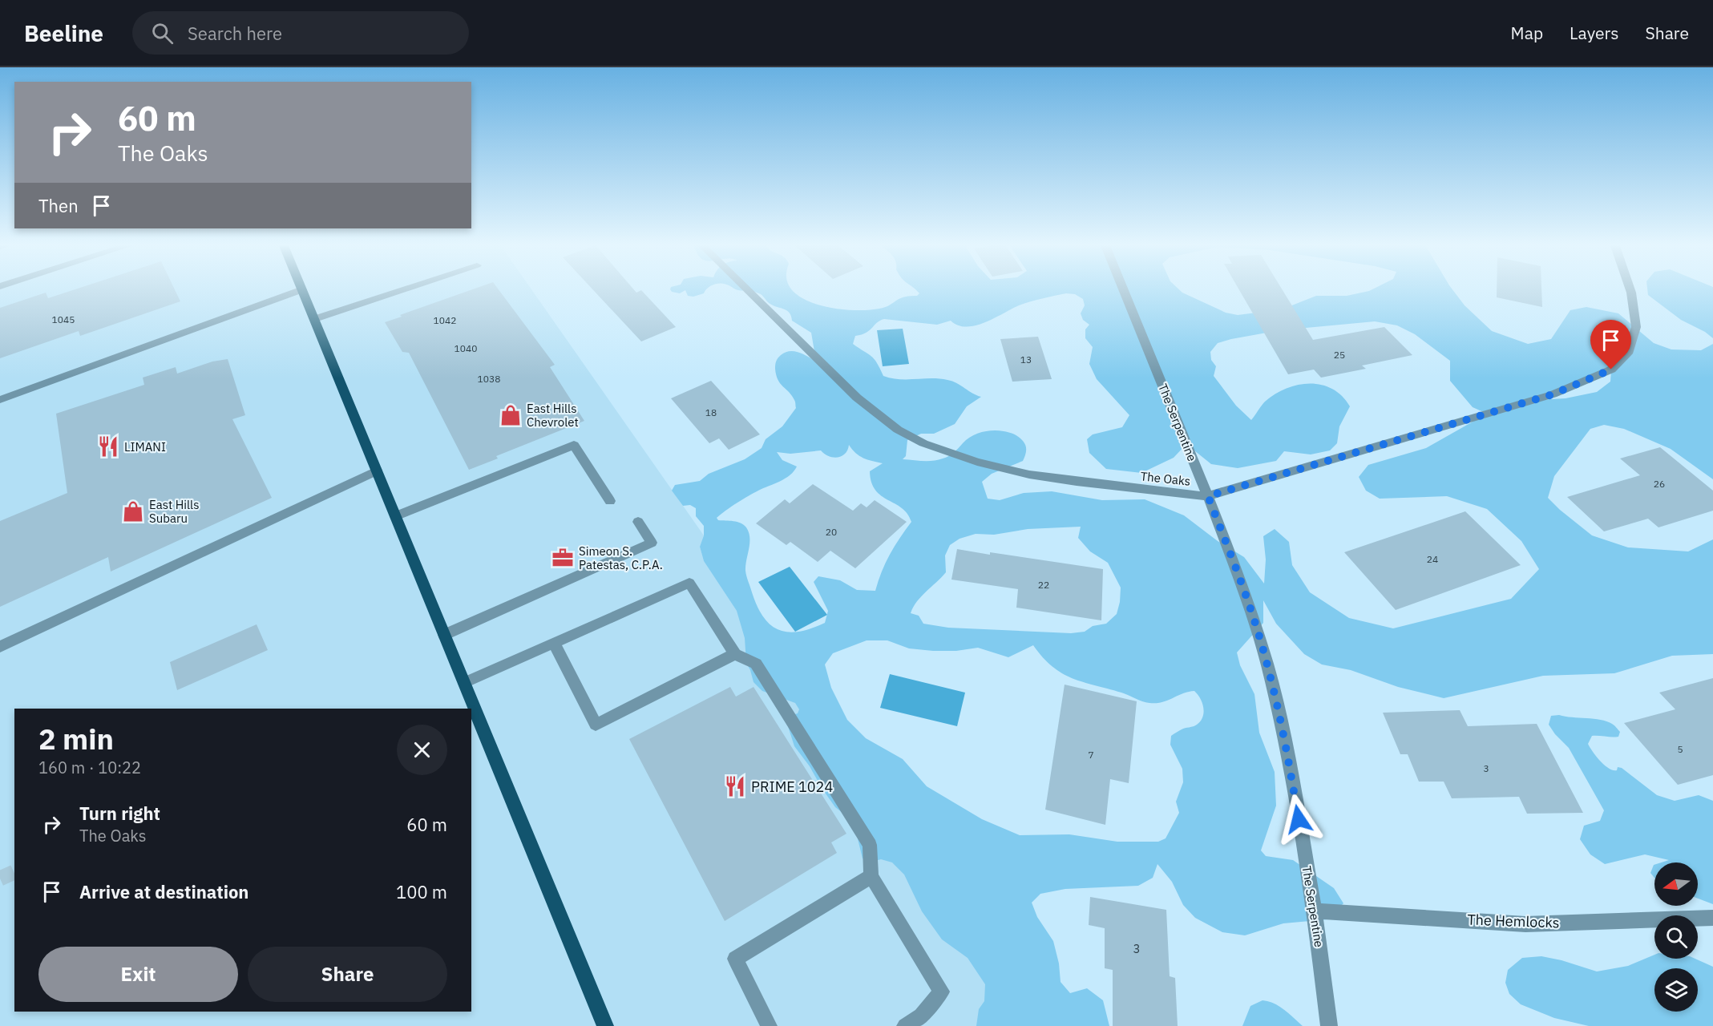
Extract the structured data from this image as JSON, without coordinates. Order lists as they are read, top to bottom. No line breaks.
{"streets":{"street":["The Serpentine","The Oaks","The Hemlocks"]},"crossings":[["The Serpentine","The Oaks"],["The Serpentine","The Hemlocks"]],"places":{"shop":["East Hills Chevrolet","East Hills Subaru"],"restaurant":["LIMANI","PRIME 1024"],"office":["Simeon S. Patestas, C.P.A."]},"house_numbers":["1045","1042","1040","25","13","1038","18","26","20","24","22","5","7","3","3"],"north":"left","page":{"header":"Beeline","search":"Search here","nav":["Map","Layers","Share"],"turn":["60 m","The Oaks"],"then":"Then","heading":["2 min","160 m · 10:22"],"list":[{"name":"Turn right","note":"The Oaks","value":"60 m"},{"name":"Arrive at destination","value":"100 m"}],"buttons":["Exit","Share"]}}
